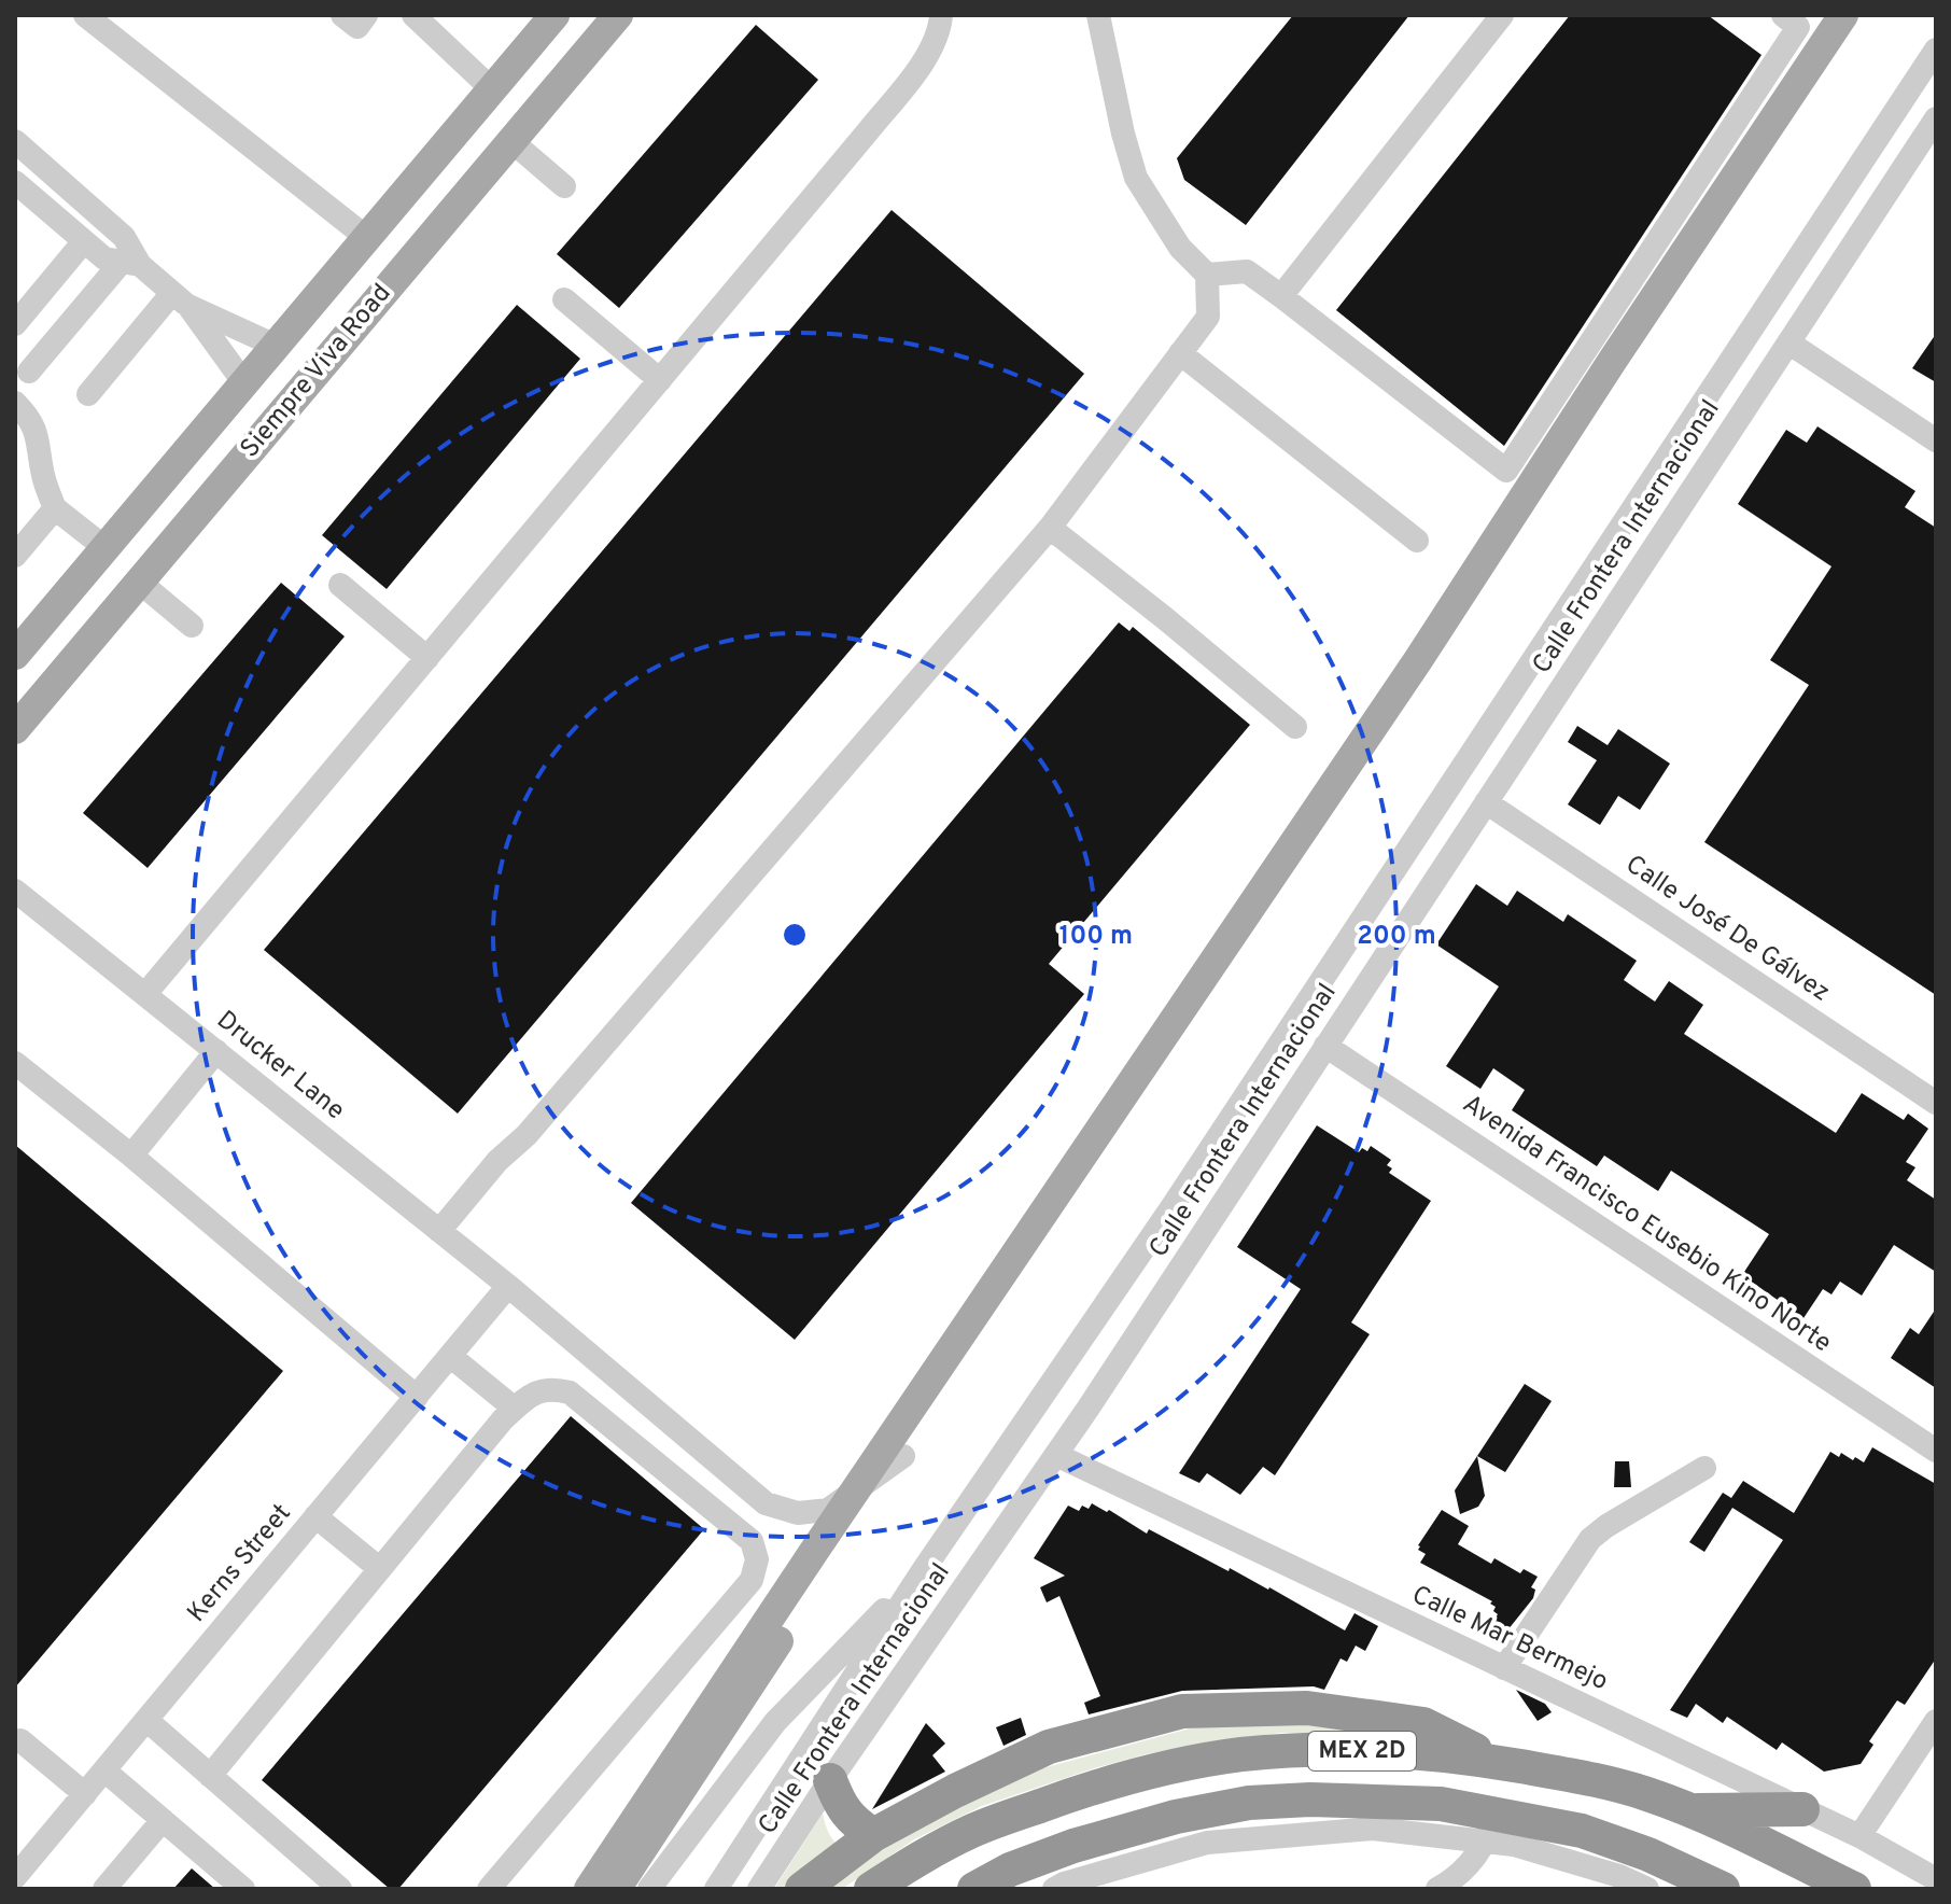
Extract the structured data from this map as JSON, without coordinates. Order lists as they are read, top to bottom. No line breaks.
{"streets":{"highway":["MEX 2D"],"main road":["Siempre Viva Road"],"street":["Calle Frontera Internacional","Calle José De Gálvez","Drucker Lane","Avenida Francisco Eusebio Kino Norte","Kerns Street","Calle Mar Bermejo"]},"crossings":[["Calle Frontera Internacional","Calle José De Gálvez"],["Calle Frontera Internacional","Avenida Francisco Eusebio Kino Norte"],["Calle Frontera Internacional","Calle Mar Bermejo"],["Drucker Lane","Kerns Street"]],"rings":["100 m","200 m"]}
